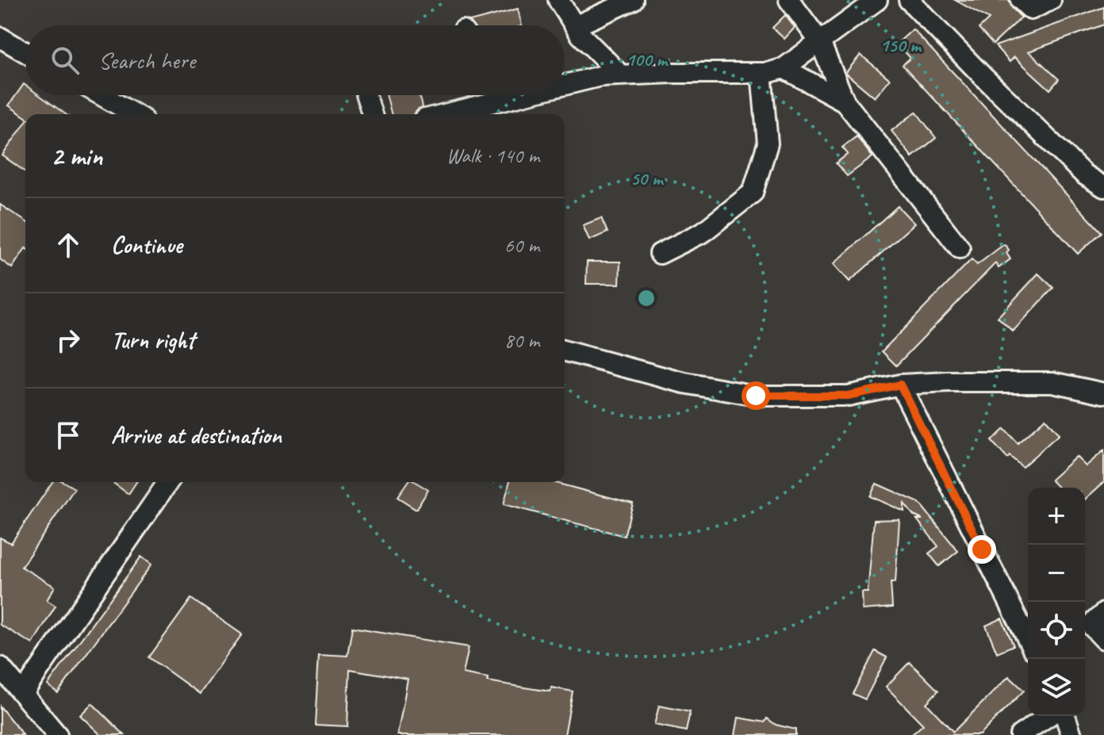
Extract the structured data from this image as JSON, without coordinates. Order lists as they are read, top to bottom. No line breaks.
{"page":{"search":"Search here","heading":["2 min","Walk · 140 m"],"list":[["Continue","60 m"],["Turn right","80 m"],"Arrive at destination"],"map_buttons":["+","−"]},"rings":["150 m","100 m","50 m"]}
